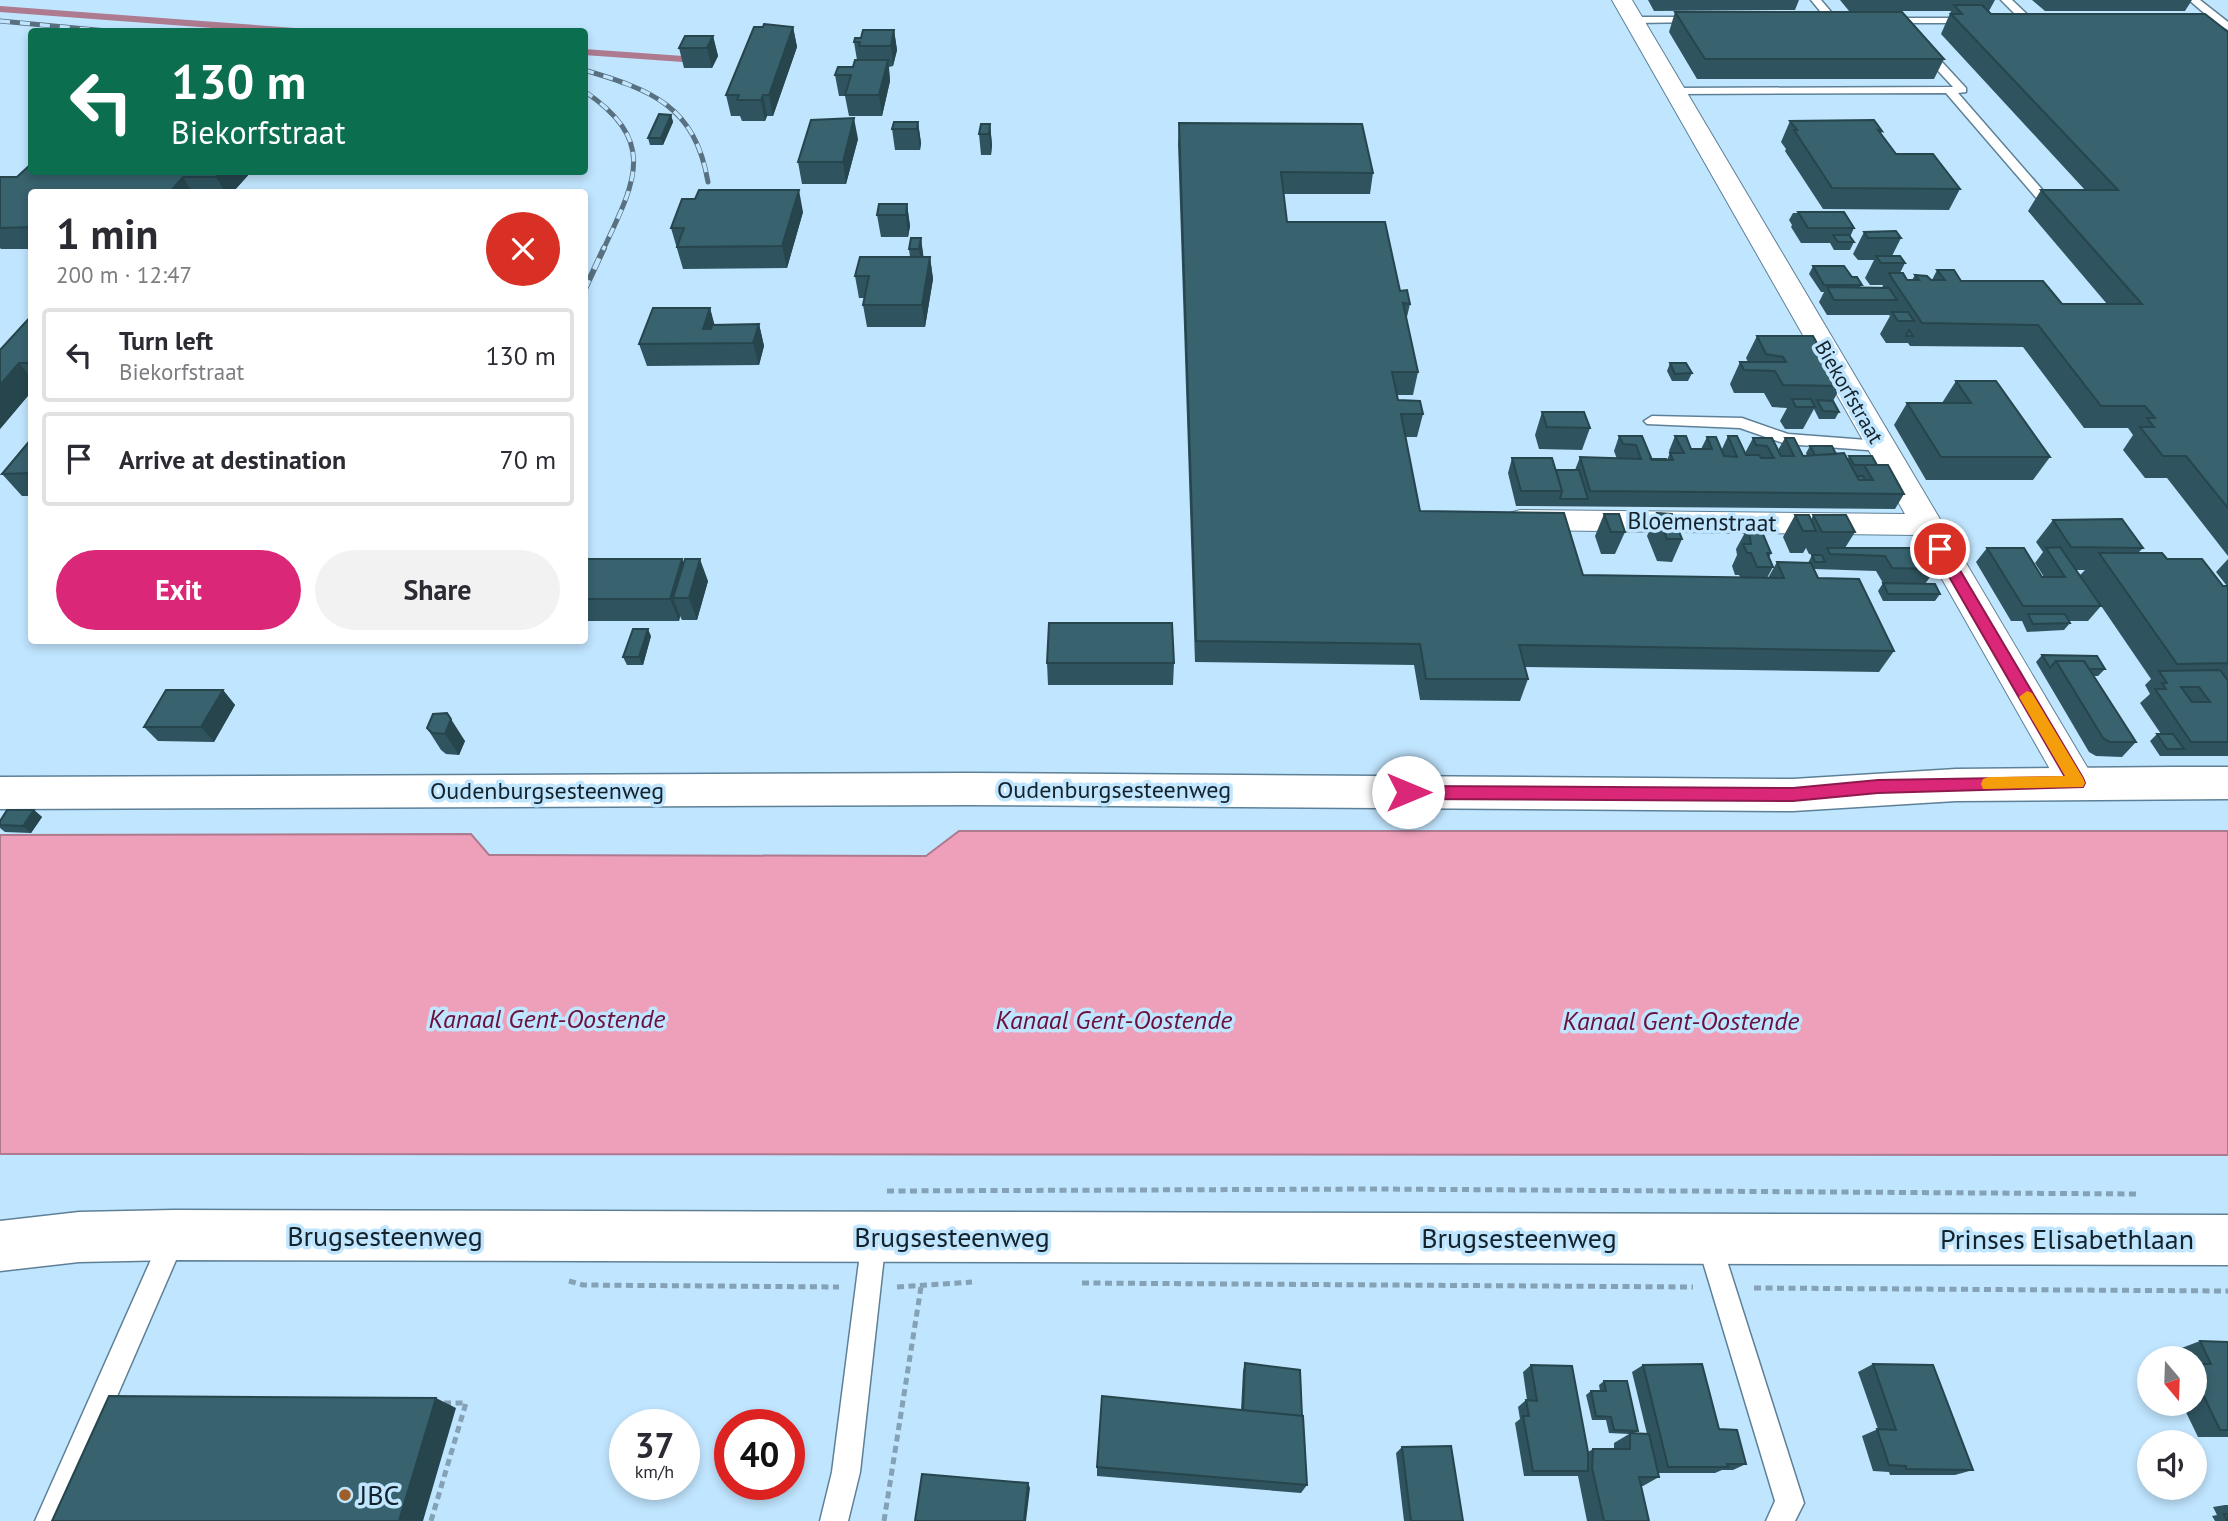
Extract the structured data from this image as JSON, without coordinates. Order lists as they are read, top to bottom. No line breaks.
{"streets":{"street":["Biekorfstraat","Bloemenstraat","Oudenburgsesteenweg","Brugsesteenweg","Prinses Elisabethlaan"]},"crossings":[["Biekorfstraat","Bloemenstraat"],["Biekorfstraat","Oudenburgsesteenweg"],["Brugsesteenweg","Prinses Elisabethlaan"]],"water":["Kanaal Gent-Oostende"],"places":["JBC"],"north":"bottom","page":{"turn":["130 m","Biekorfstraat"],"heading":["1 min","200 m · 12:47"],"list":[{"name":"Turn left","note":"Biekorfstraat","value":"130 m"},{"name":"Arrive at destination","value":"70 m"}],"buttons":["Exit","Share"],"speed":"37 km/h","limit":"40"}}
